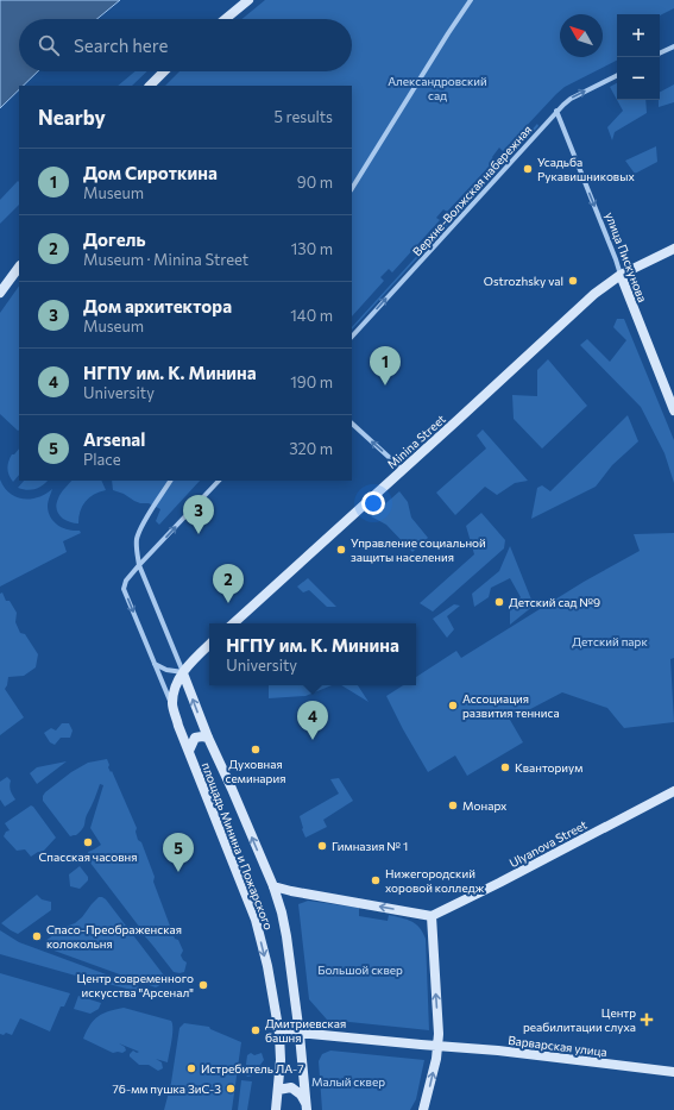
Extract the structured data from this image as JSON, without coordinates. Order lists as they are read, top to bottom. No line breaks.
{"streets":{"street":["Верхне-Волжская набережная","улица Пискунова","Minina Street","Ulyanova Street","площадь Минина и Пожарского","Варварская улица"]},"crossings":[["Верхне-Волжская набережная","улица Пискунова"],["улица Пискунова","Minina Street"],["Ulyanova Street","площадь Минина и Пожарского"]],"one_way":["Верхне-Волжская набережная","улица Пискунова"],"parks":["Александровский сад","Детский парк","Большой сквер","Малый сквер"],"places":{"other":["Усадьба Рукавишниковых","Ostrozhsky val","Управление социальной защиты населения","Детский сад №9","Ассоциация развития тенниса","Духовная семинария","Кванториум","Монарх","Спасская часовня","Гимназия № 1","Нижегородский хоровой колледж","Спасо-Преображенская колокольня","Центр современного искусства \"Арсенал\"","Дмитриевская башня","Истребитель ЛА-7","76-мм пушка ЗиС-3"],"health":["Центр реабилитации слуха"]},"north":"top left","page":{"map_buttons":["+","−"],"search":"Search here","heading":["Nearby","5 results"],"list":[{"mark":"1","name":"Дом Сироткина","note":"Museum","value":"90 m"},{"mark":"2","name":"Догель","note":"Museum · Minina Street","value":"130 m"},{"mark":"3","name":"Дом архитектора","note":"Museum","value":"140 m"},{"mark":"4","name":"НГПУ им. К. Минина","note":"University","value":"190 m"},{"mark":"5","name":"Arsenal","note":"Place","value":"320 m"}],"pins":["1","3","2","4","5"],"popup":["НГПУ им. К. Минина","University"]}}
